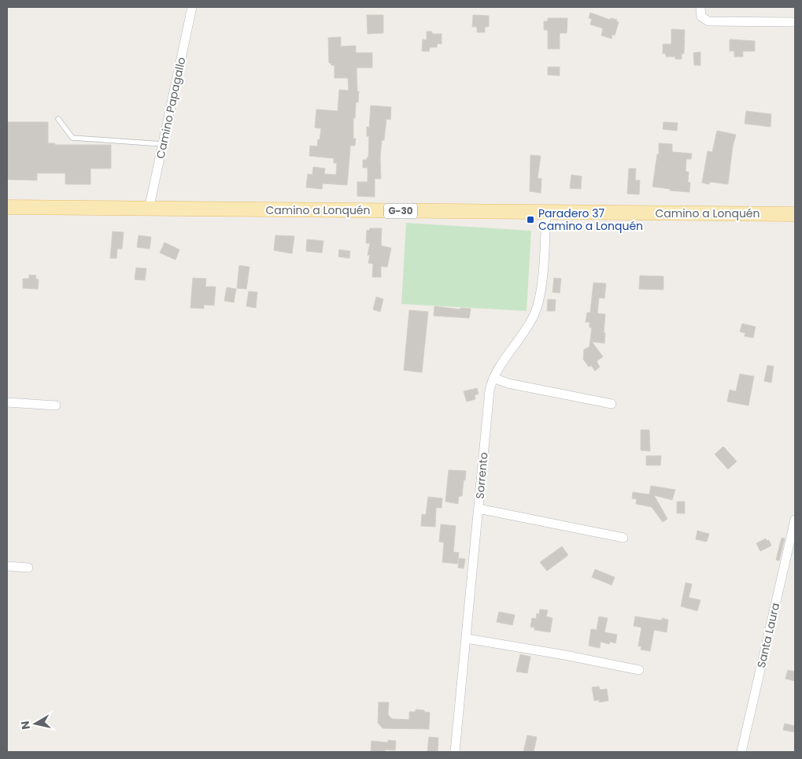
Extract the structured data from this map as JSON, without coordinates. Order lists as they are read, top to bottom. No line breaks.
{"streets":{"main road":["Camino a Lonquén","G-30"],"street":["Camino Papagallo","Sorrento","Santa Laura"]},"crossings":[["Camino Papagallo","Camino a Lonquén"],["Camino a Lonquén","Sorrento"]],"places":{"transit":["Paradero 37 Camino a Lonquén"]},"north":"left"}
